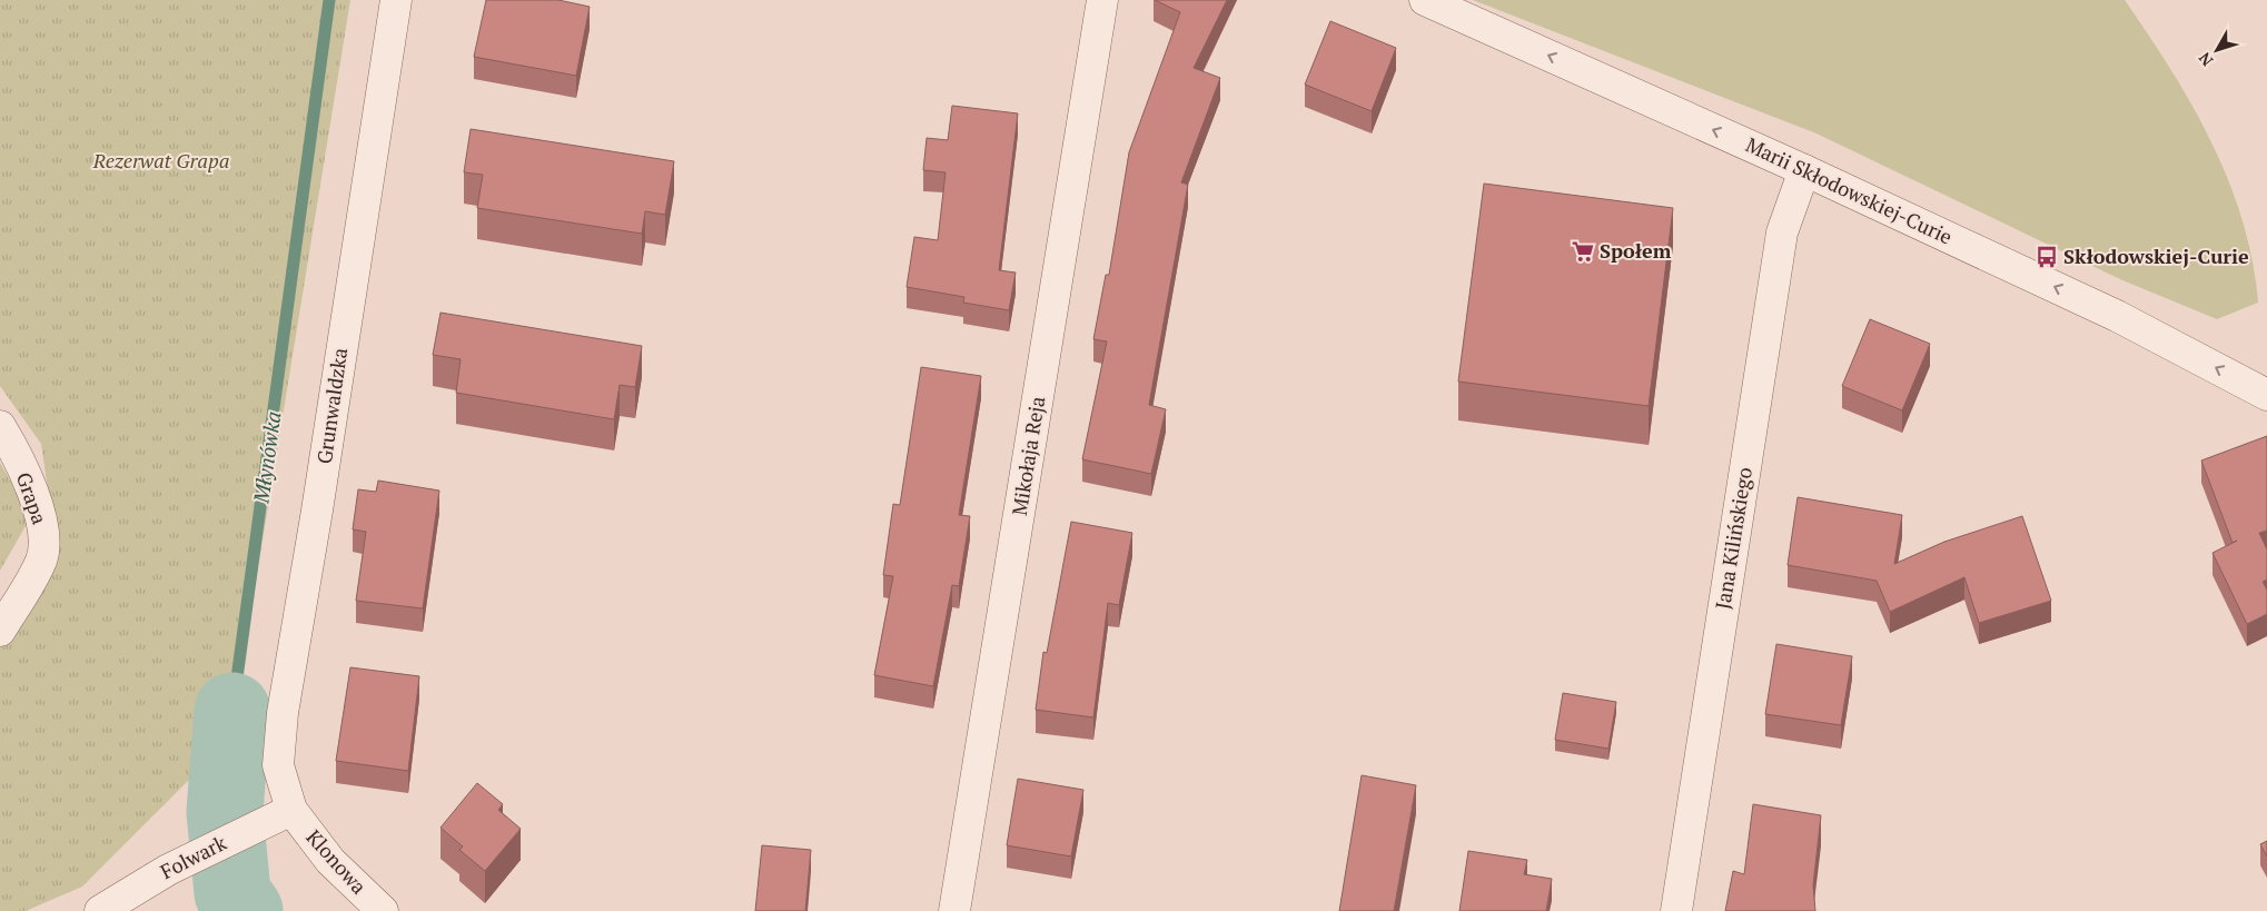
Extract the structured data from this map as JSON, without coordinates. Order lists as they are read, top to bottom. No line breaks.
{"streets":{"street":["Marii Skłodowskiej-Curie","Grunwaldzka","Mikołaja Reja","Grapa","Jana Kilińskiego","Folwark","Klonowa"]},"crossings":[["Marii Skłodowskiej-Curie","Jana Kilińskiego"],["Grunwaldzka","Folwark"],["Grunwaldzka","Klonowa"],["Folwark","Klonowa"]],"one_way":["Marii Skłodowskiej-Curie"],"water":["Młynówka"],"parks":["Rezerwat Grapa"],"places":{"supermarket":["Społem"],"bus stop":["Skłodowskiej-Curie"]},"north":"bottom left"}
